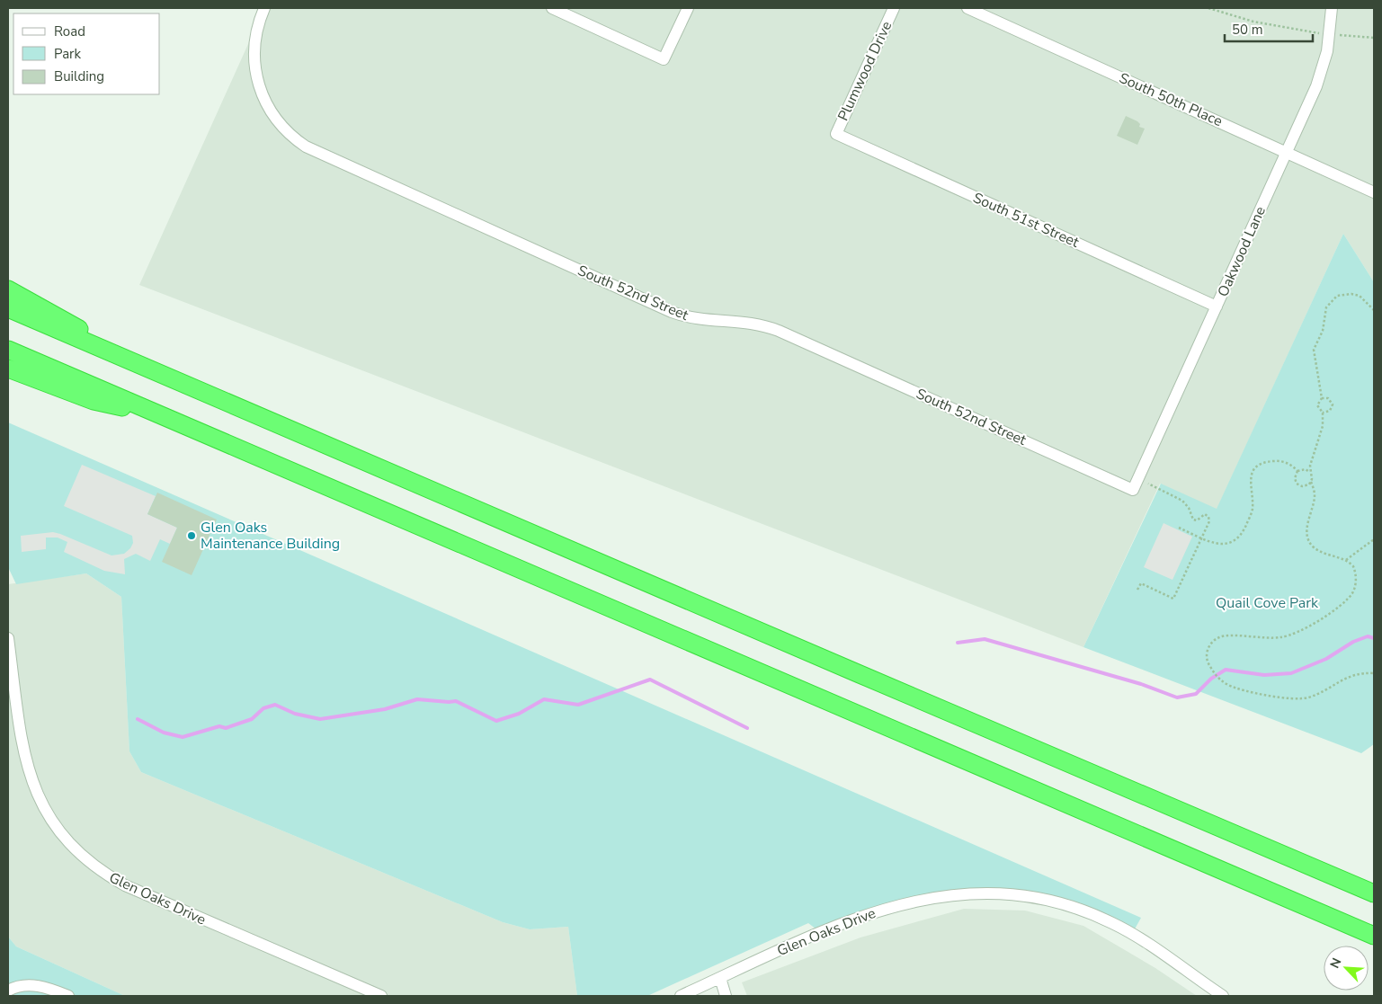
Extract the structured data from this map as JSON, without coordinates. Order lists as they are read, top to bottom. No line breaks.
{"streets":{"street":["Plumwood Drive","South 50th Place","South 51st Street","Oakwood Lane","South 52nd Street","Glen Oaks Drive"]},"crossings":[["Plumwood Drive","South 51st Street"],["South 50th Place","Oakwood Lane"],["South 51st Street","Oakwood Lane"],["Oakwood Lane","South 52nd Street"]],"parks":["Quail Cove Park"],"places":["Glen Oaks Maintenance Building"],"legend":["Road","Park","Building"],"scale_bar":"50 m","north":"top left"}
